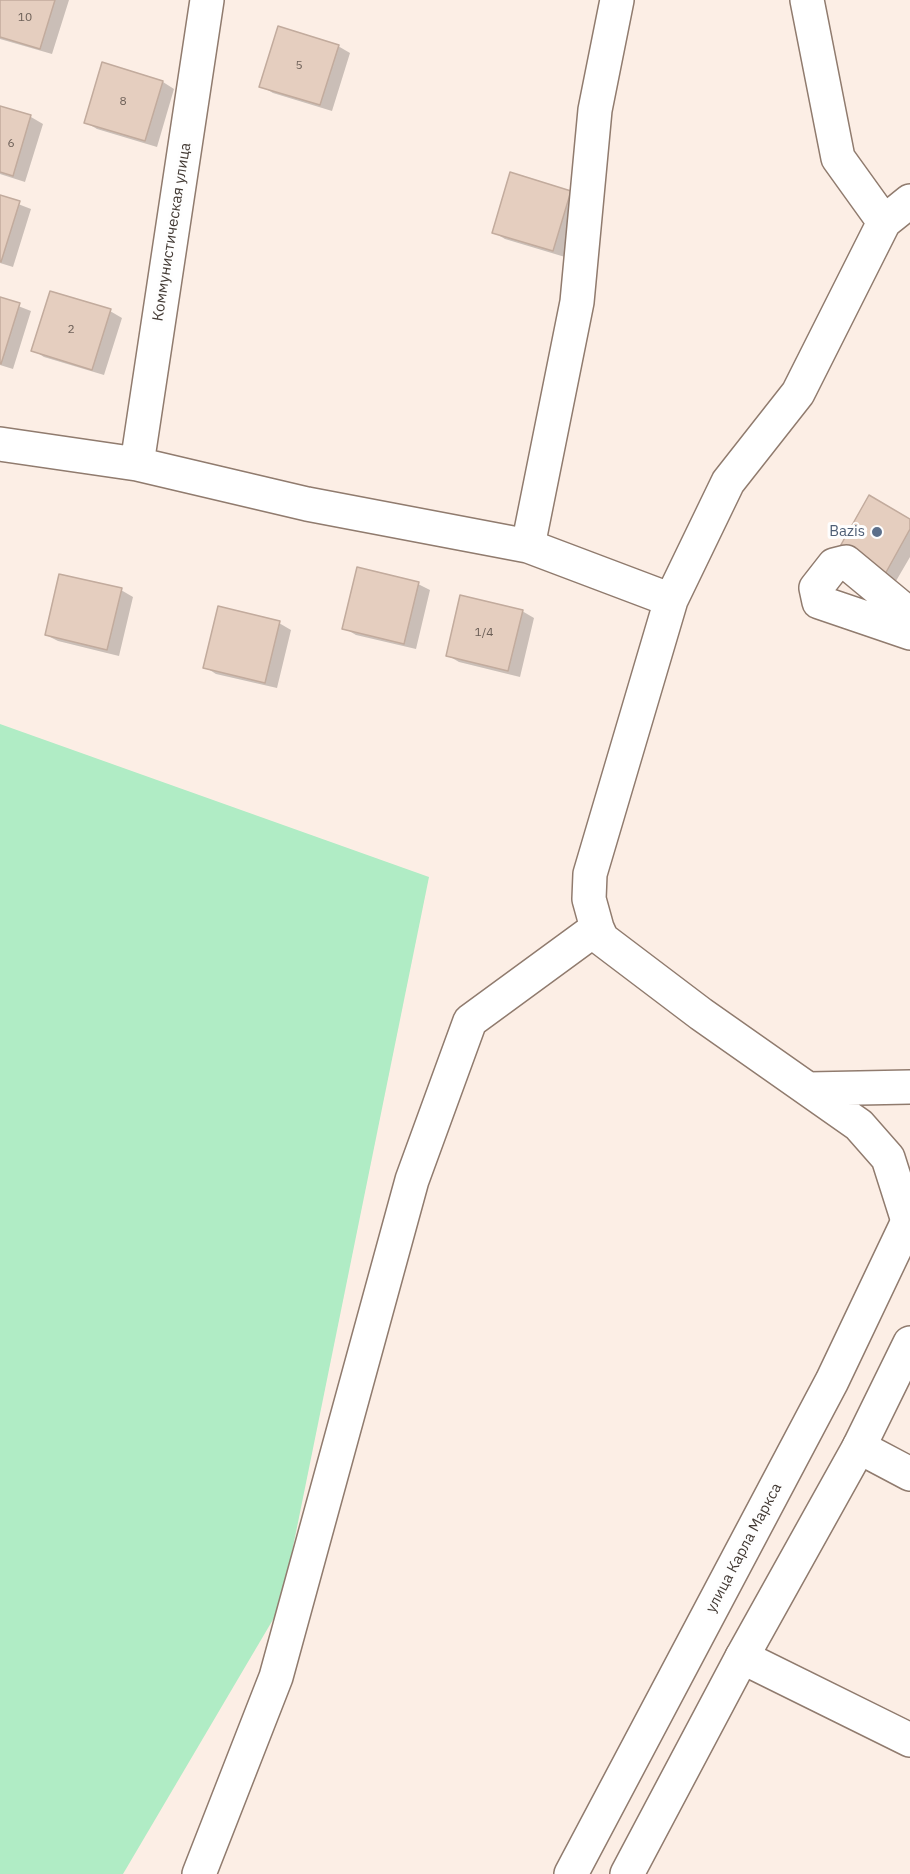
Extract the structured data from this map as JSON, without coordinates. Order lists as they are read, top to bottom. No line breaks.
{"streets":{"street":["Коммунистическая улица","улица Карла Маркса"]},"places":["Bazis"],"house_numbers":["10","5","8","6","2","1/4"]}
